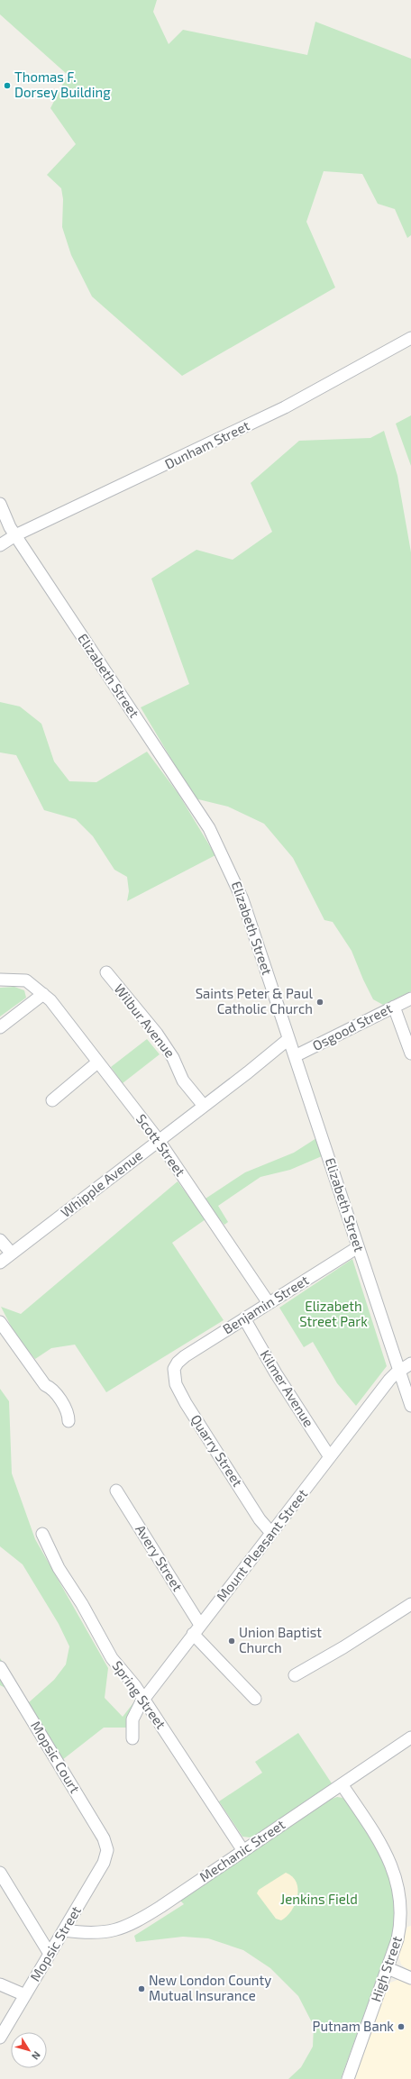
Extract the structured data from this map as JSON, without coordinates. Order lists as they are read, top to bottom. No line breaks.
{"streets":{"street":["Dunham Street","Elizabeth Street","Wilbur Avenue","Osgood Street","Scott Street","Whipple Avenue","Benjamin Street","Kilmer Avenue","Quarry Street","Mount Pleasant Street","Avery Street","Spring Street","Mopsic Court","Mechanic Street","Mopsic Street","High Street"]},"crossings":[["Dunham Street","Elizabeth Street"],["Elizabeth Street","Osgood Street"],["Elizabeth Street","Whipple Avenue"],["Elizabeth Street","Benjamin Street"],["Elizabeth Street","Mount Pleasant Street"],["Wilbur Avenue","Whipple Avenue"],["Scott Street","Whipple Avenue"],["Scott Street","Benjamin Street"],["Benjamin Street","Kilmer Avenue"],["Benjamin Street","Quarry Street"],["Kilmer Avenue","Mount Pleasant Street"],["Quarry Street","Mount Pleasant Street"],["Mount Pleasant Street","Avery Street"],["Mount Pleasant Street","Spring Street"],["Spring Street","Mechanic Street"],["Mopsic Court","Mopsic Street"],["Mechanic Street","Mopsic Street"],["Mechanic Street","High Street"]],"parks":["Elizabeth Street Park","Jenkins Field"],"places":["Thomas F. Dorsey Building","Saints Peter & Paul Catholic Church","Union Baptist Church","New London County Mutual Insurance","Putnam Bank"],"north":"bottom right"}
